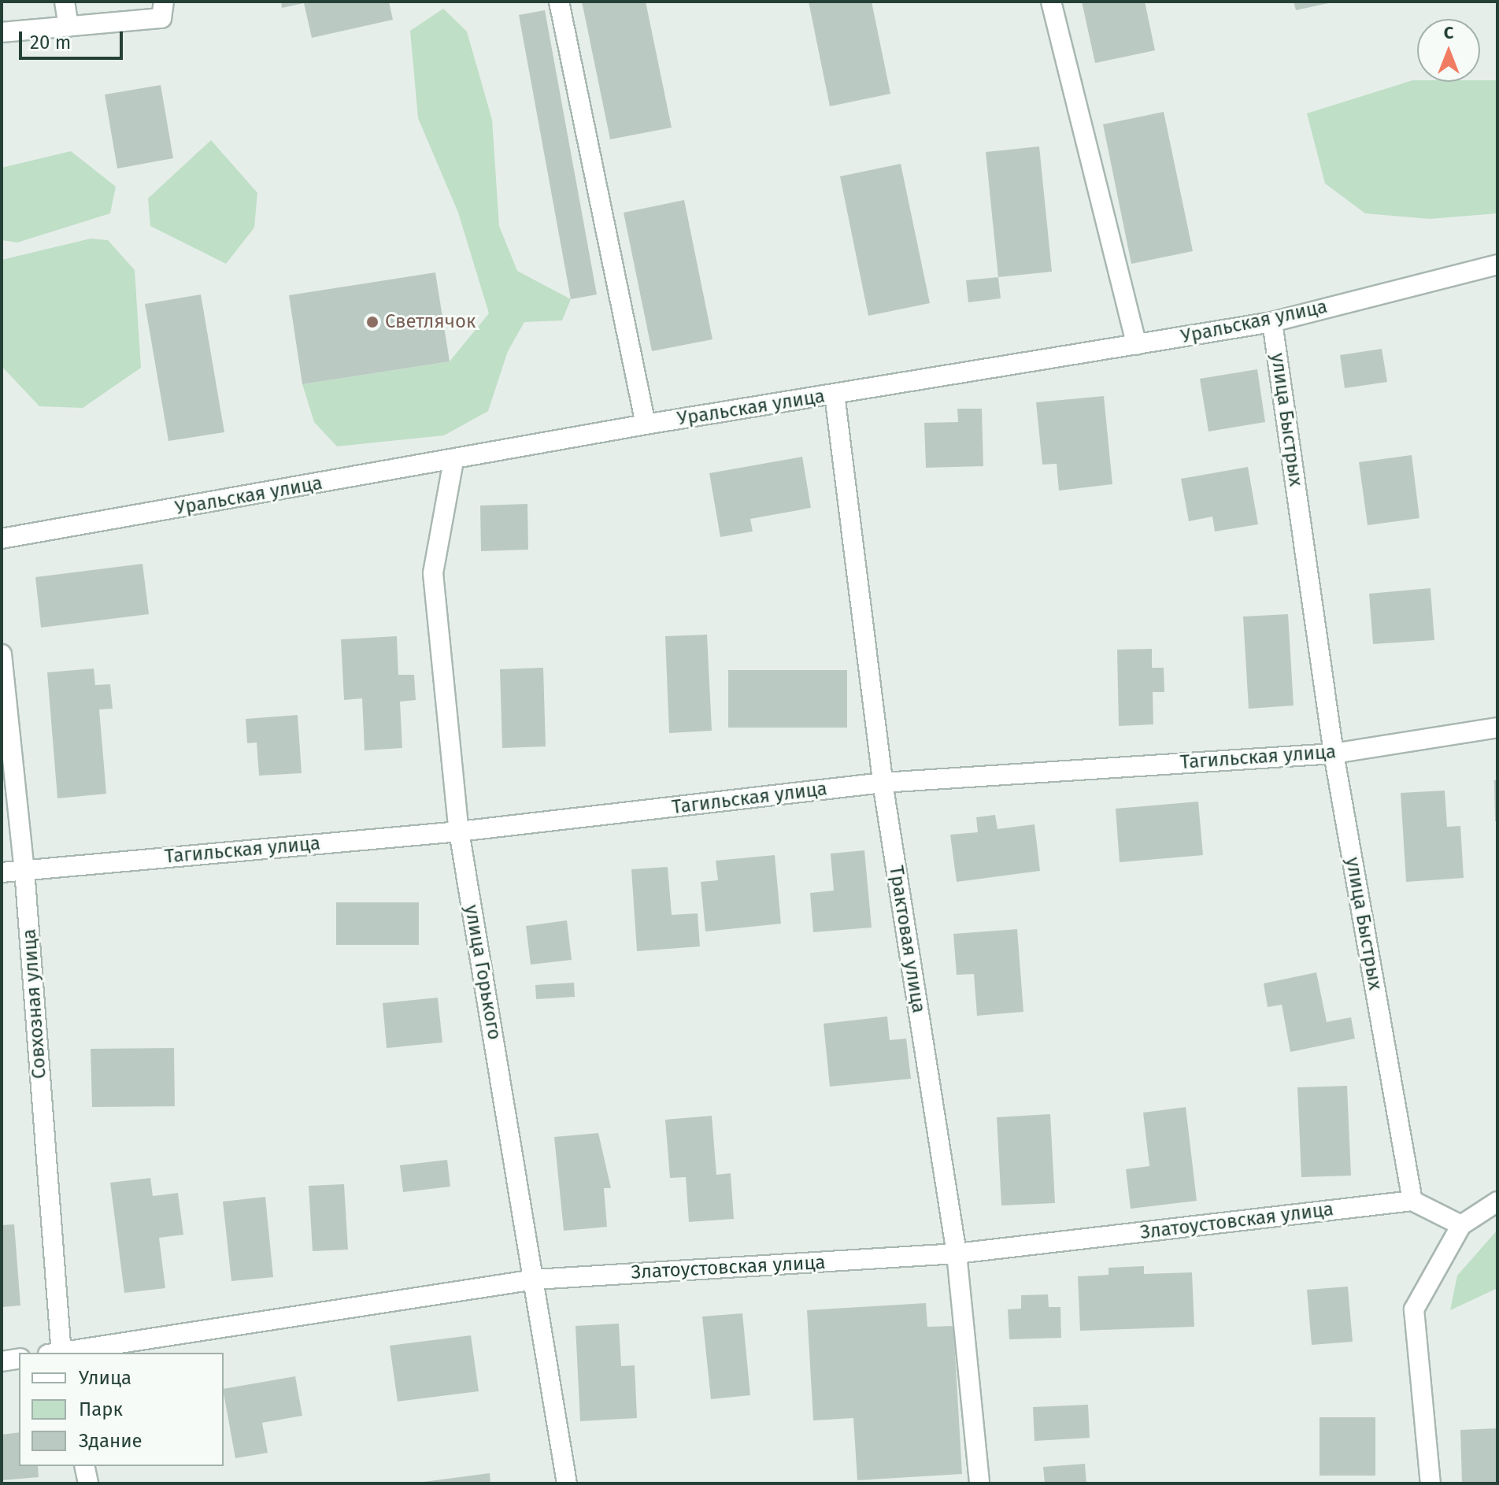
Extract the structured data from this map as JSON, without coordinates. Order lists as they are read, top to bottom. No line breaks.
{"streets":{"street":["Уральская улица","улица Быстрых","Тагильская улица","Трактовая улица","улица Горького","Совхозная улица","Златоустовская улица"]},"crossings":[["Уральская улица","улица Быстрых"],["Уральская улица","Трактовая улица"],["Уральская улица","улица Горького"],["улица Быстрых","Тагильская улица"],["улица Быстрых","Златоустовская улица"],["Тагильская улица","Трактовая улица"],["Тагильская улица","улица Горького"],["Тагильская улица","Совхозная улица"],["Трактовая улица","Златоустовская улица"],["улица Горького","Златоустовская улица"]],"places":["Светлячок"],"legend":["Улица","Парк","Здание"],"scale_bar":"20 m","north":"top"}
